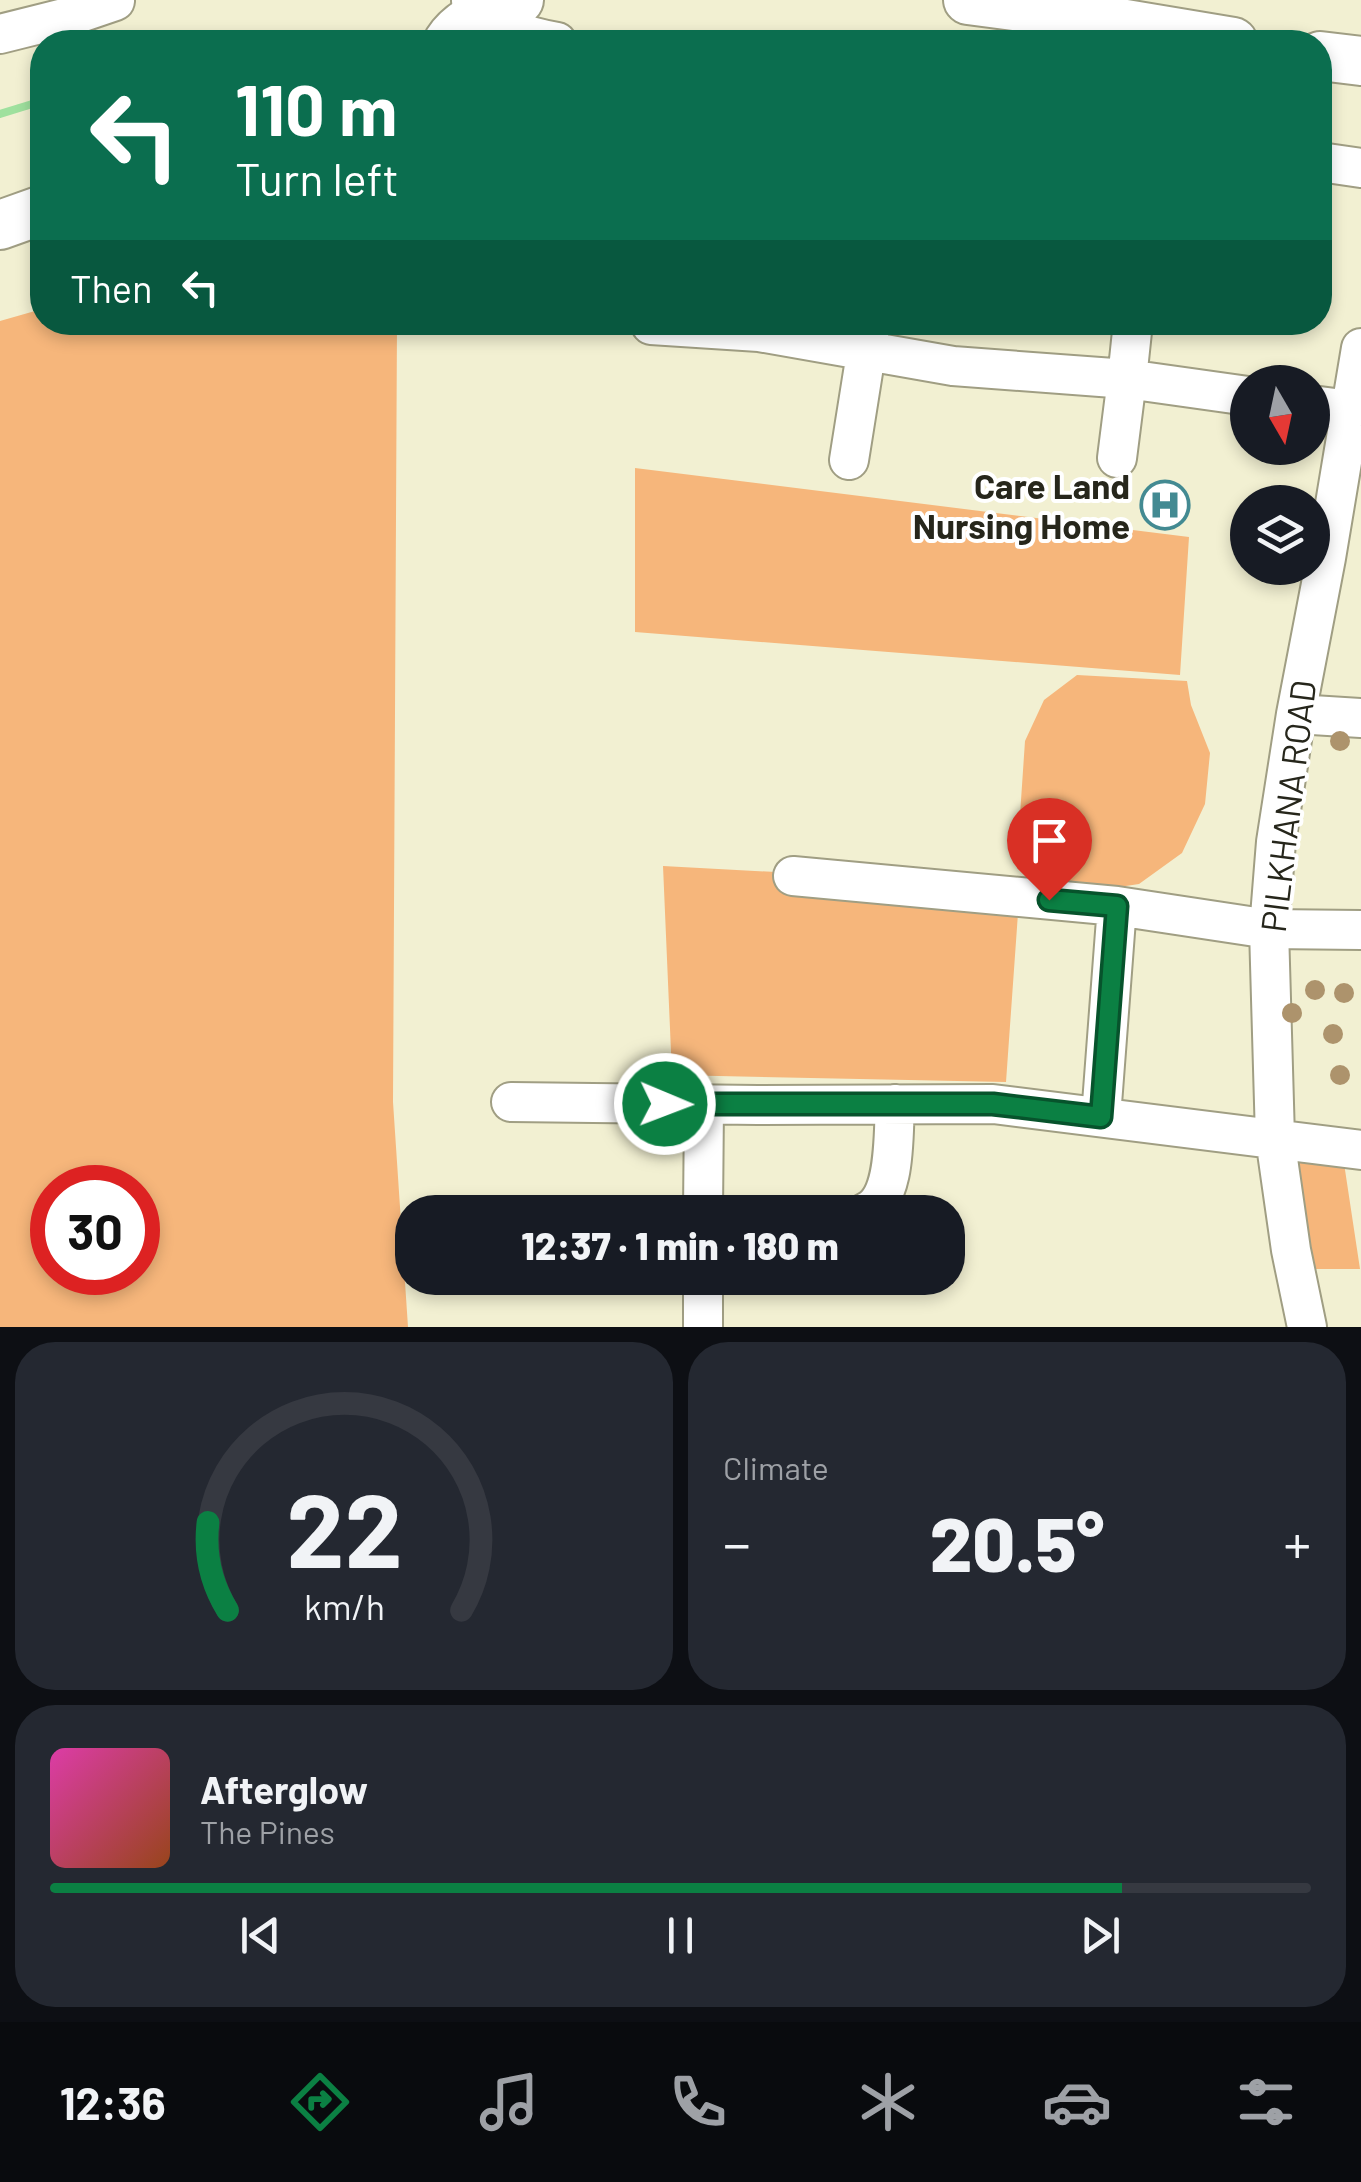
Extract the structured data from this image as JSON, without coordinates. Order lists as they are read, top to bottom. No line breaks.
{"streets":{"street":["PILKHANA ROAD"]},"places":{"hospital":["Care Land Nursing Home"]},"north":"bottom","page":{"turn":["110 m","Turn left"],"then":"Then","limit":"30","trip":"12:37 · 1 min · 180 m","tile":"Climate","heat":["−","20.5°","+"],"song":["Afterglow","The Pines"],"tabs":"12:36","gauge":["22","km/h"]}}
